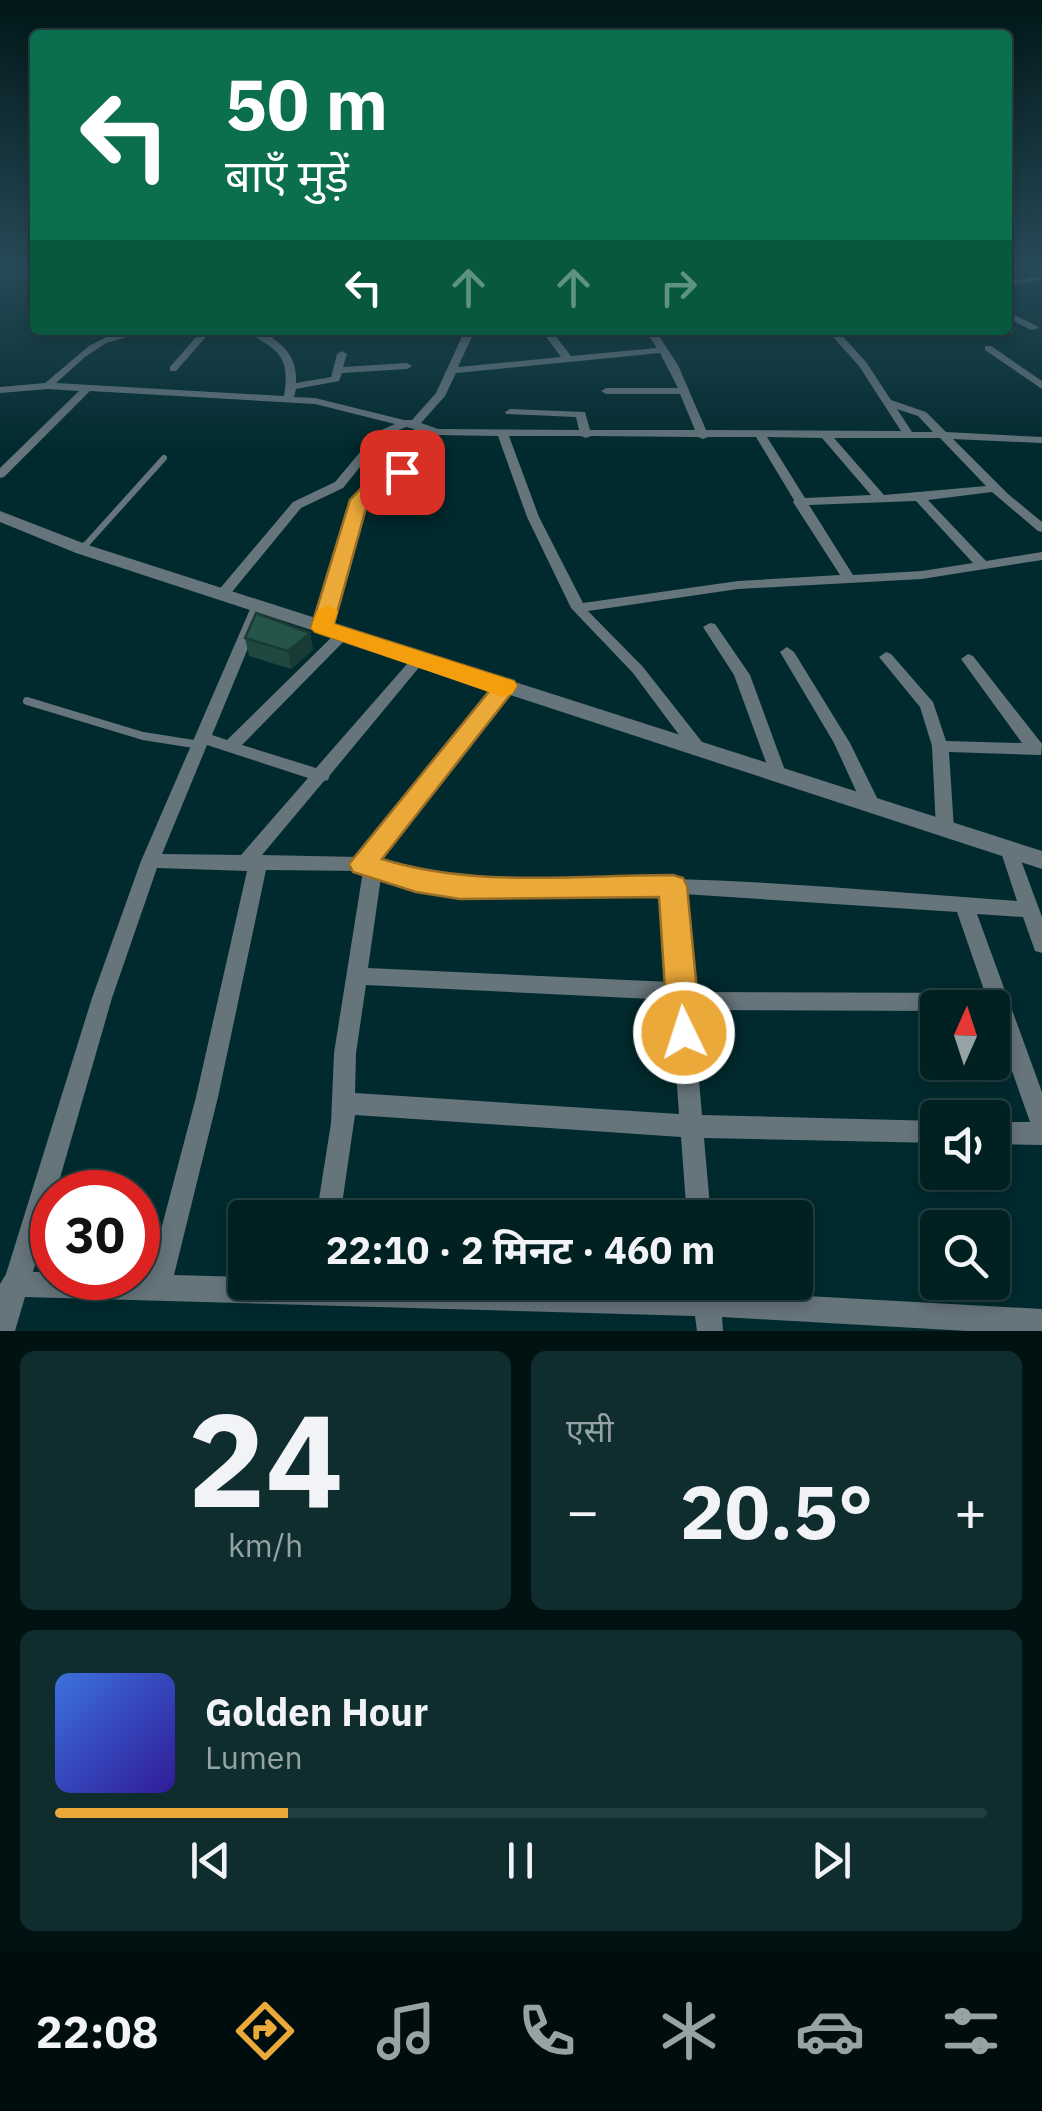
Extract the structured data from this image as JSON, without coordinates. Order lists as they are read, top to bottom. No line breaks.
{"north":"top","page":{"turn":["50 m","बाएँ मुड़ें"],"limit":"30","trip":"22:10 · 2 मिनट · 460 m","tile":[["24","km/h"],"एसी"],"heat":["−","20.5°","+"],"song":["Golden Hour","Lumen"],"tabs":"22:08"}}
